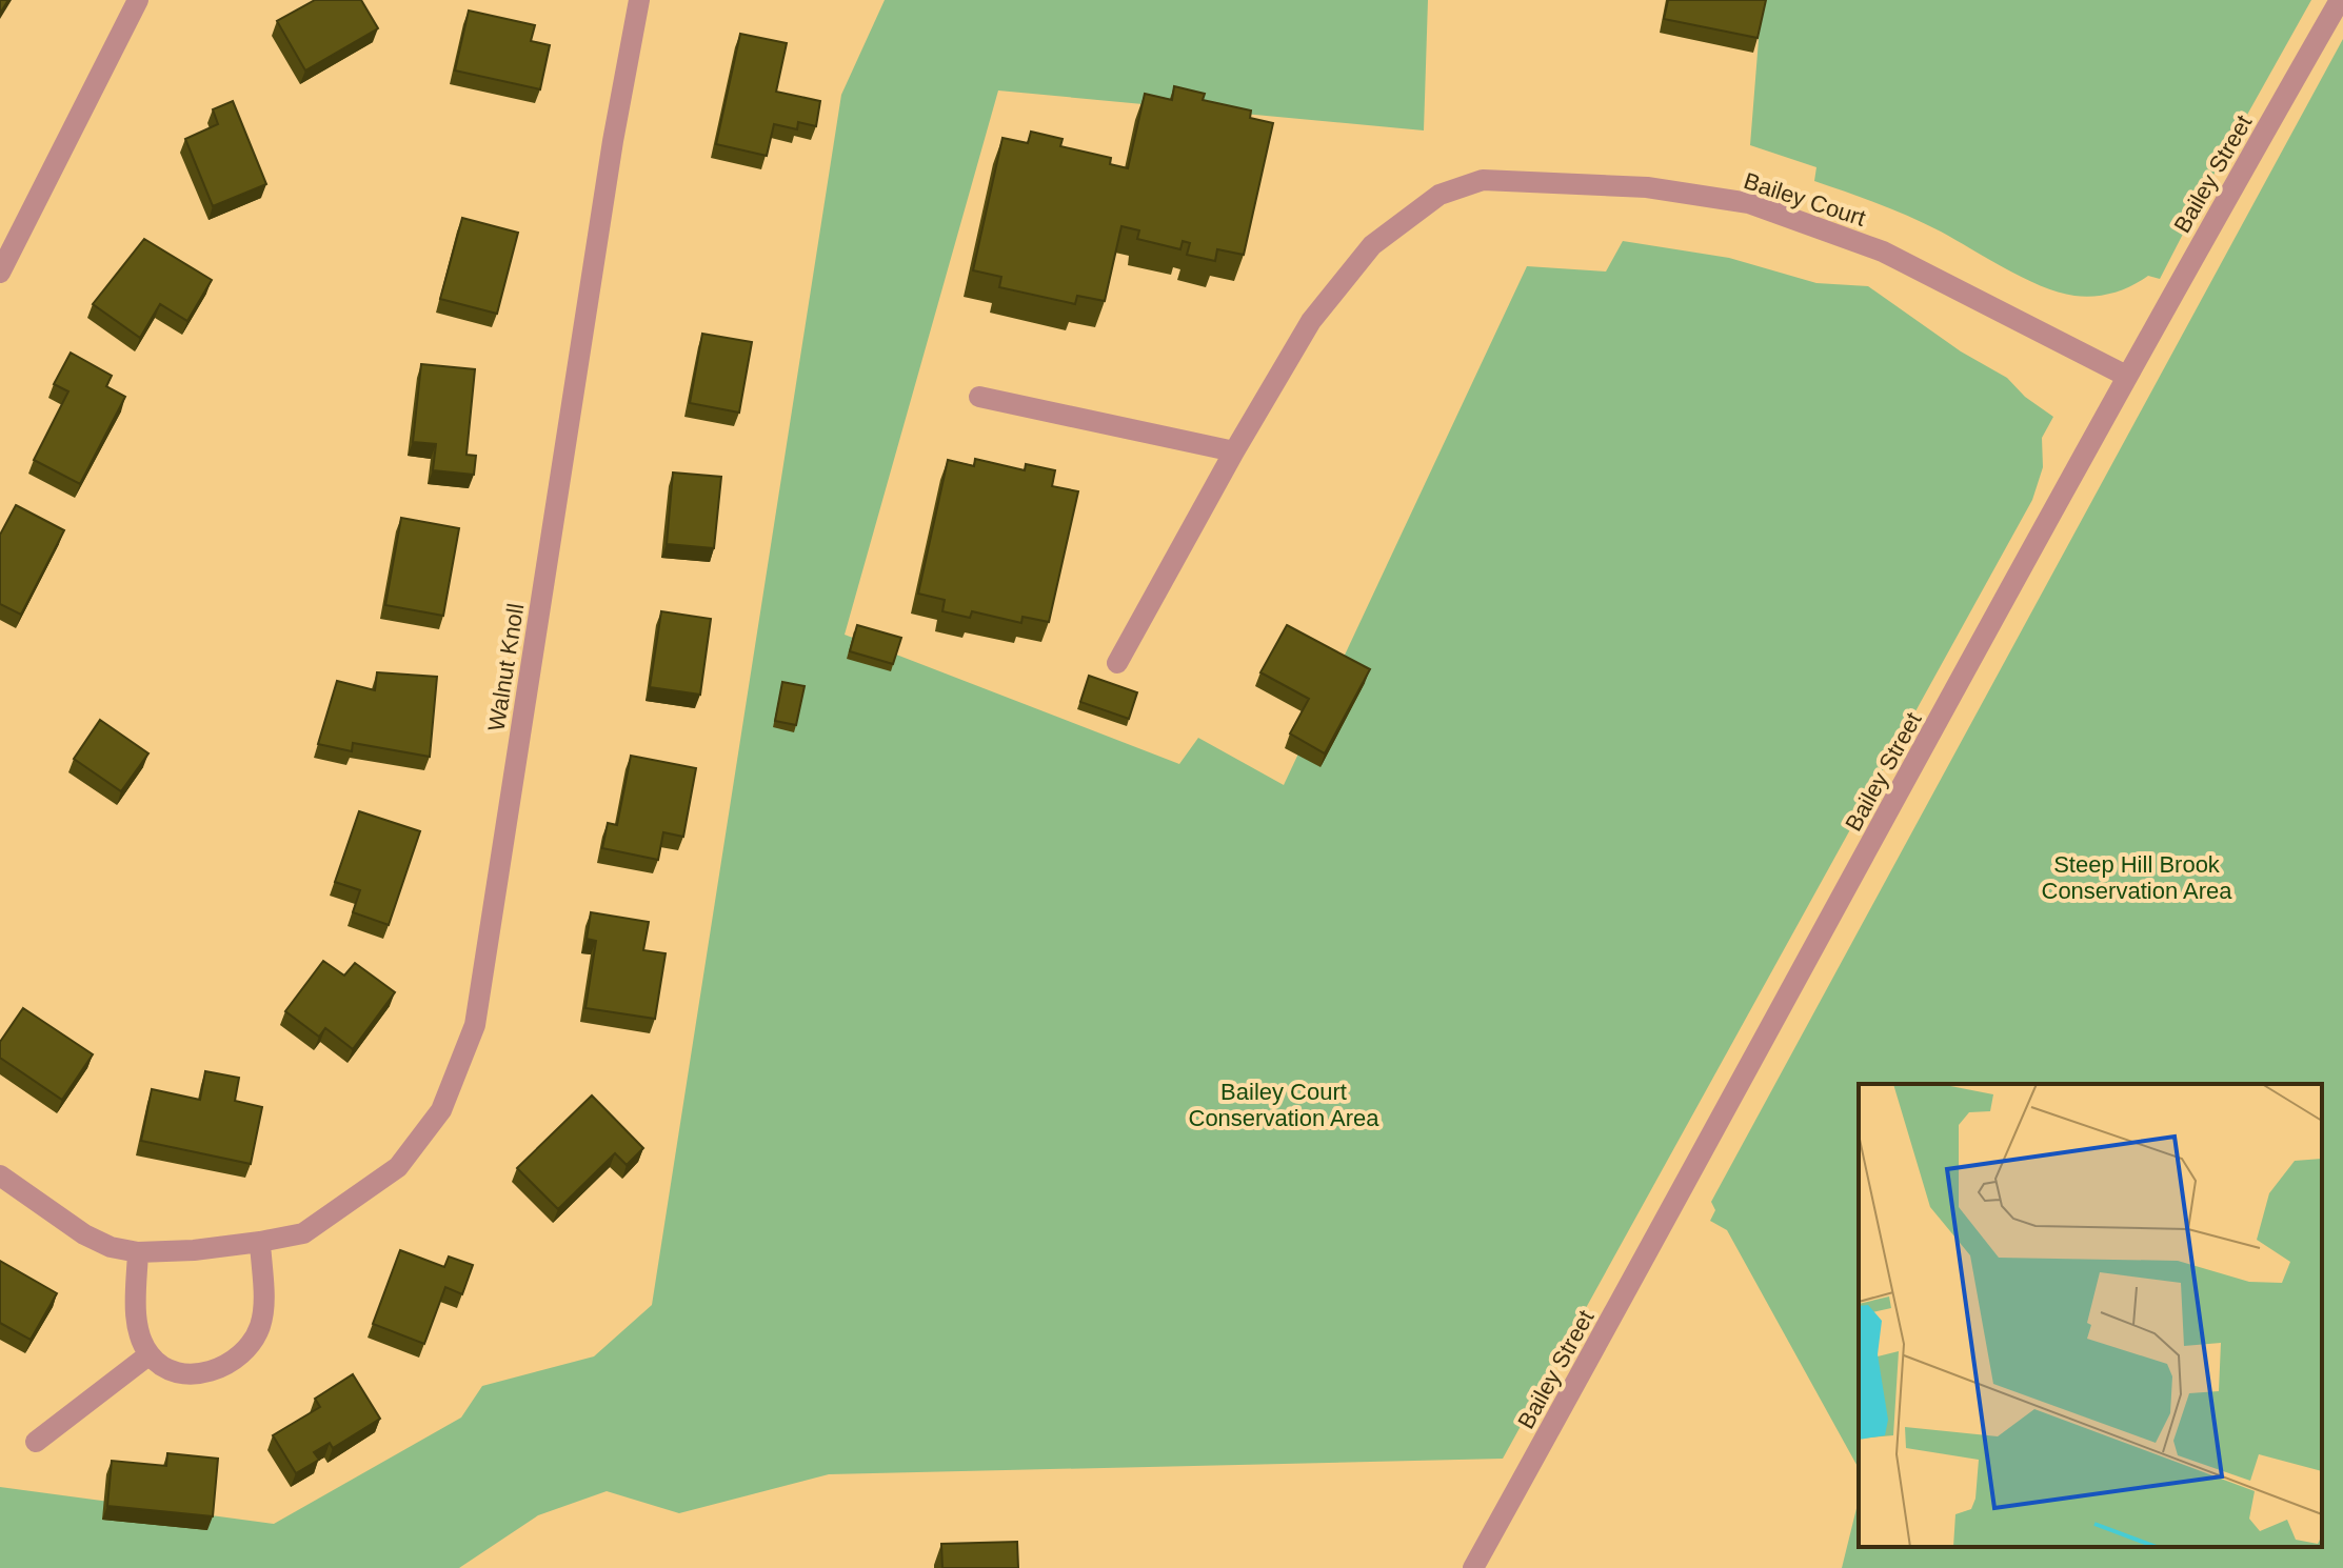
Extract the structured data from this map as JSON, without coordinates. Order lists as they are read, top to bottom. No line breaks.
{"streets":{"street":["Bailey Street","Bailey Court","Walnut Knoll"]},"crossings":[["Bailey Street","Bailey Court"]],"parks":["Steep Hill Brook Conservation Area","Bailey Court Conservation Area"]}
